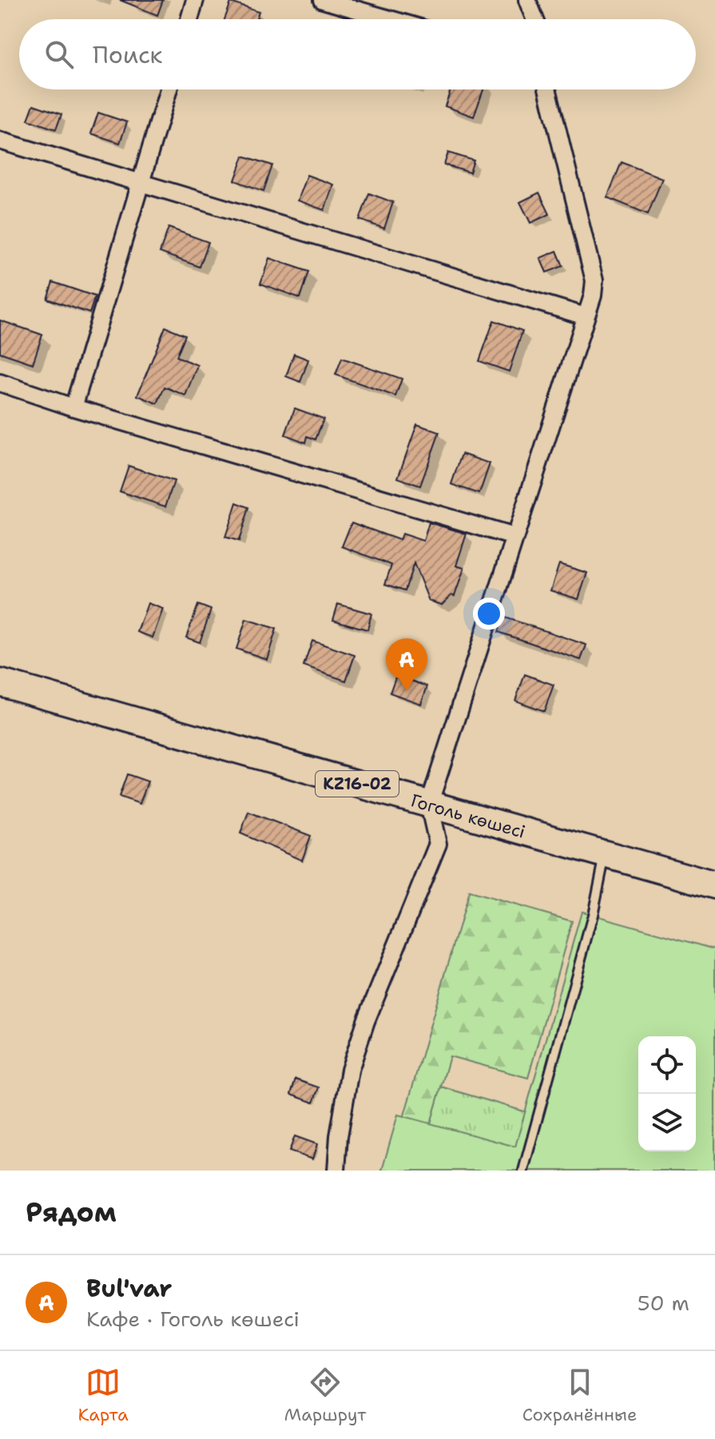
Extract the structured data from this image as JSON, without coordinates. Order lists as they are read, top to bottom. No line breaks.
{"streets":{"main road":["KZ16-02","Гоголь көшесі"]},"page":{"search":"Поиск","pins":"A","heading":"Рядом","list":[{"mark":"A","name":"Bul'var","note":"Кафе · Гоголь көшесі","value":"50 m"}],"nav":["Карта","Маршрут","Сохранённые"]}}
